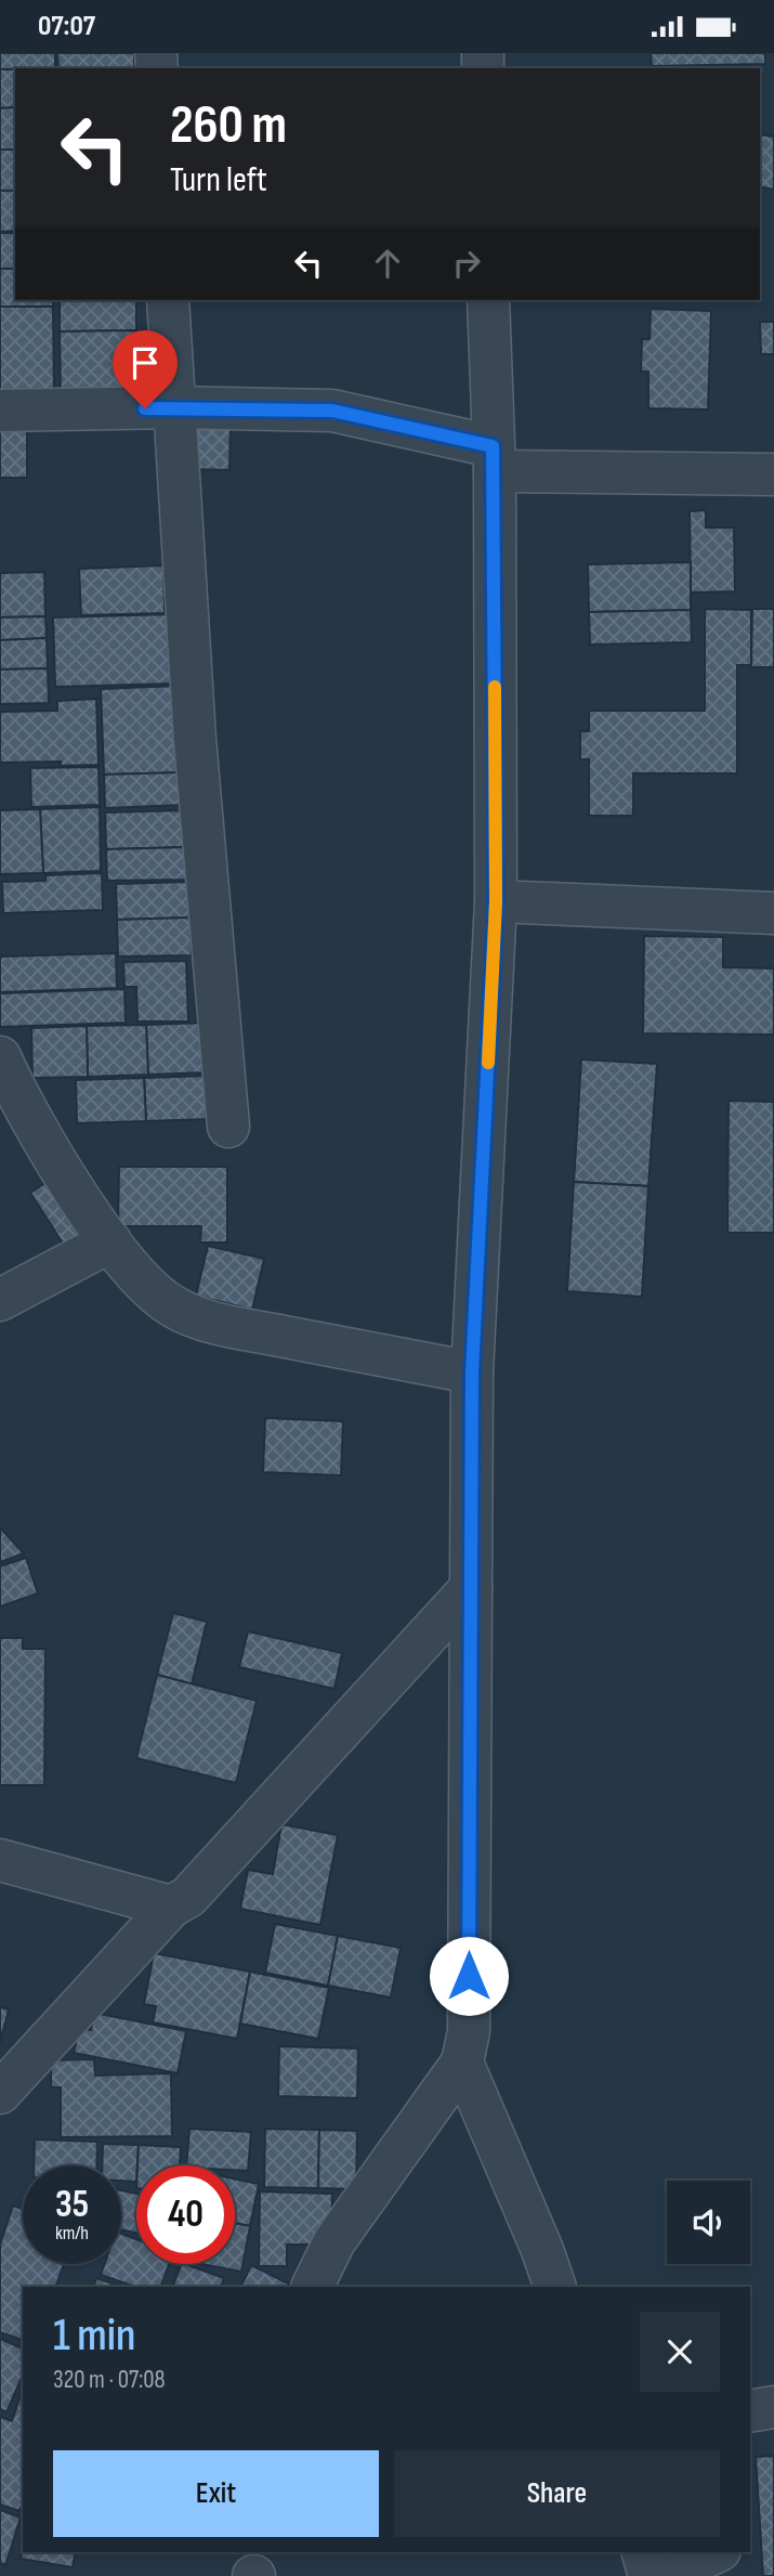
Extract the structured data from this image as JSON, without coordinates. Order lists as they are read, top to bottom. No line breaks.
{"page":{"status":"07:07","turn":["260 m","Turn left"],"speed":"35 km/h","limit":"40","heading":["1 min","320 m · 07:08"],"buttons":["Exit","Share"]}}
